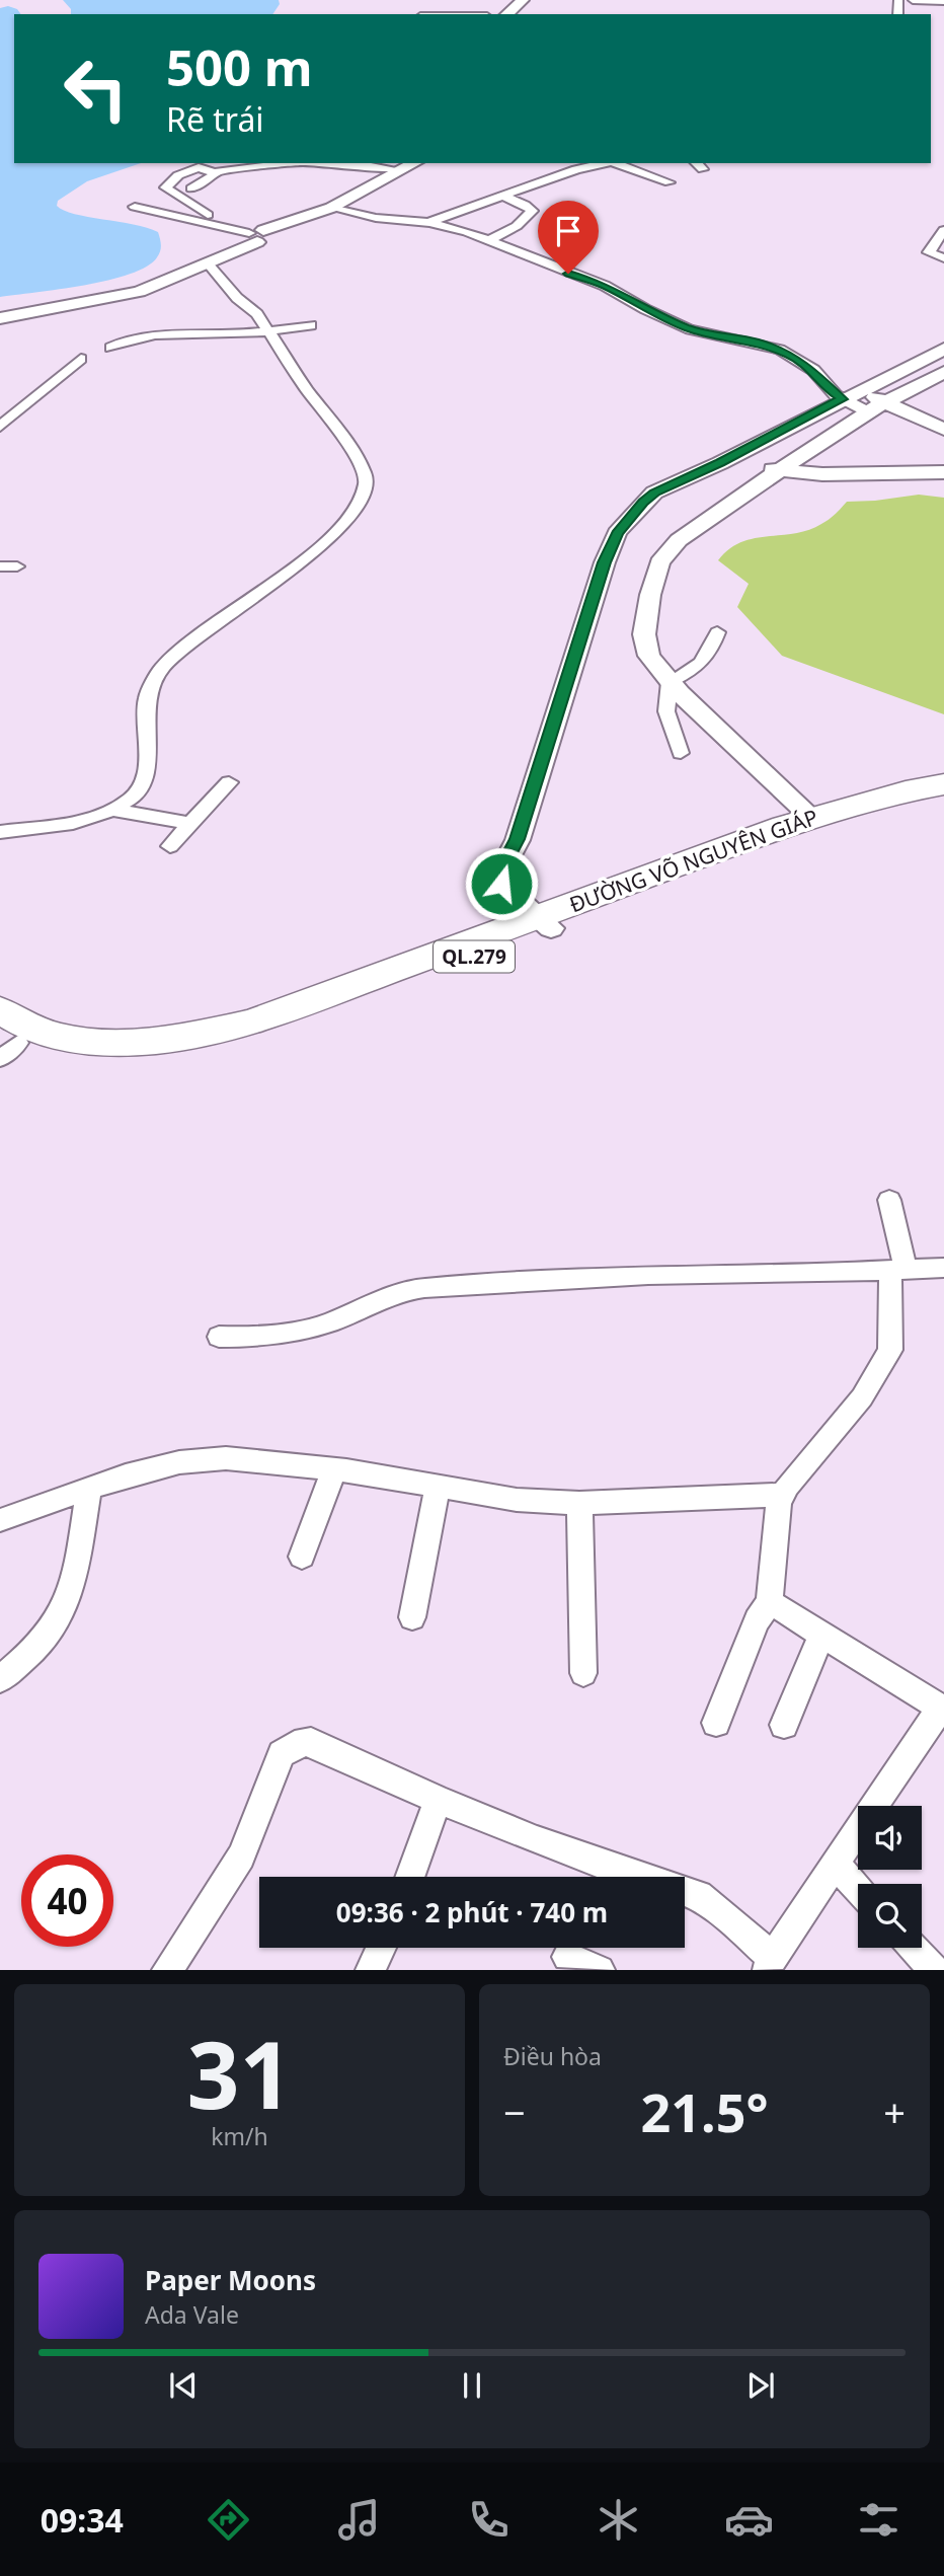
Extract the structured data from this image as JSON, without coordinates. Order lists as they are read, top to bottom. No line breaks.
{"streets":{"highway":["ĐƯỜNG VÕ NGUYÊN GIÁP","QL.279"]},"page":{"turn":["500 m","Rẽ trái"],"limit":"40","trip":"09:36 · 2 phút · 740 m","tile":[["31","km/h"],"Điều hòa"],"heat":["−","21.5°","+"],"song":["Paper Moons","Ada Vale"],"tabs":"09:34"}}
